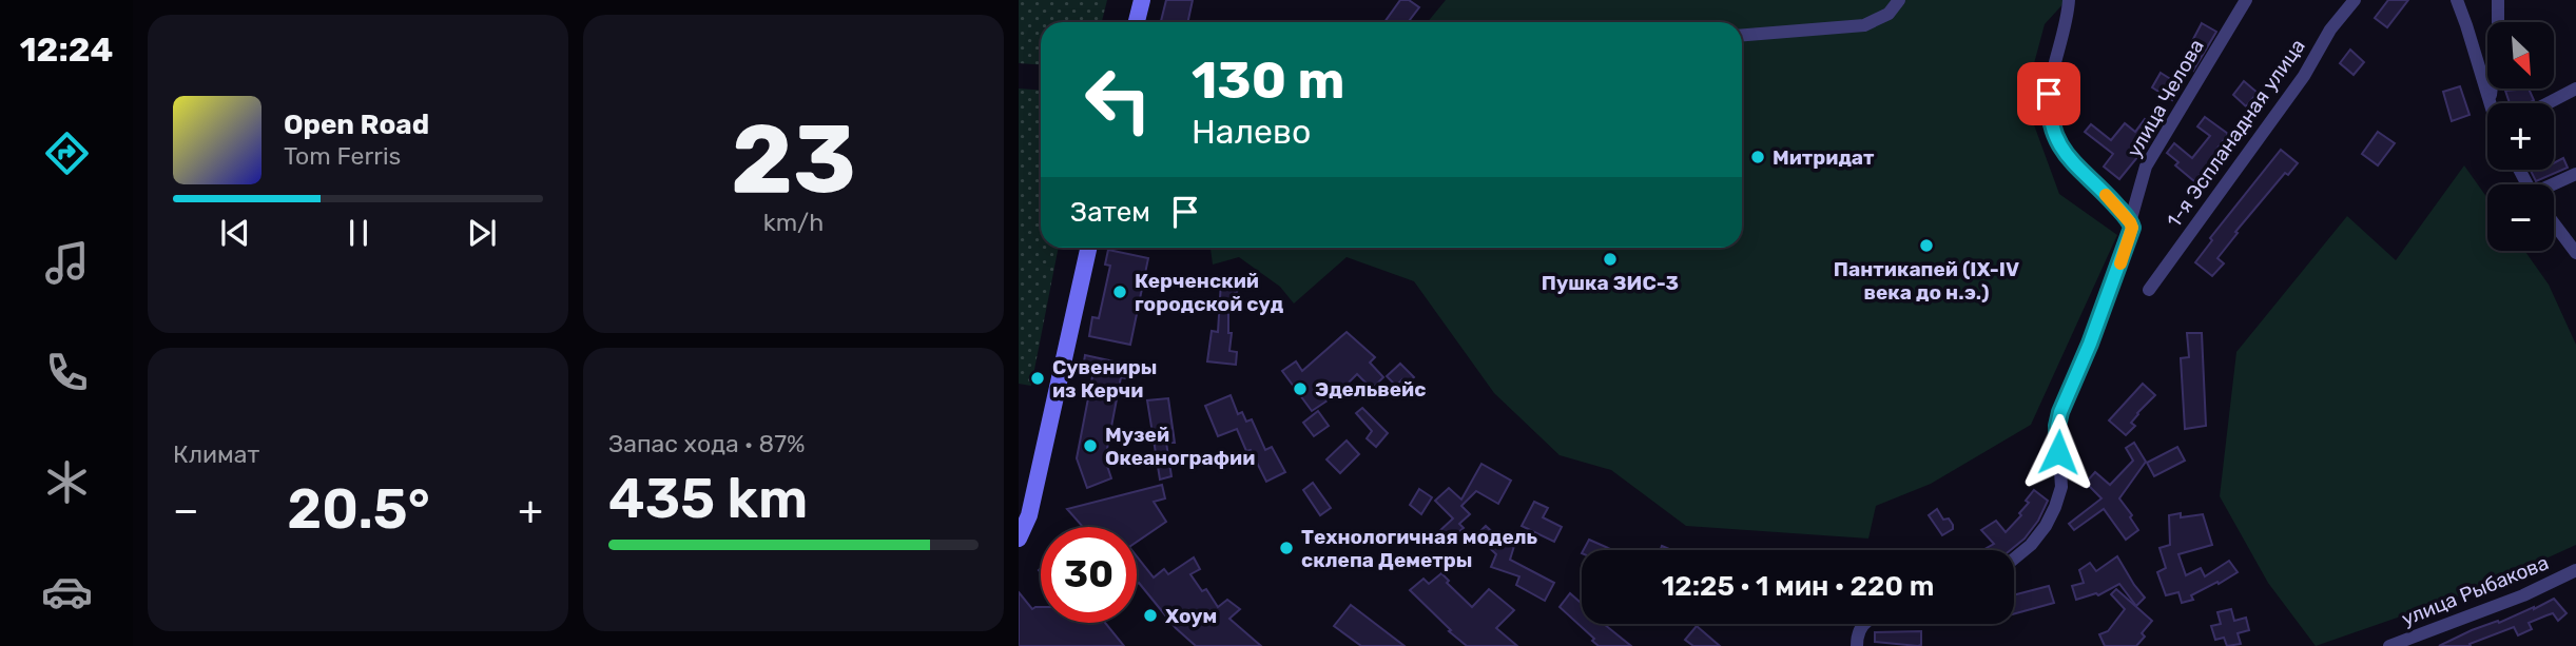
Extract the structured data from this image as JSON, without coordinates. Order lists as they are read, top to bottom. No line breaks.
{"streets":{"street":["улица Челова","1-я Эспланадная улица","улица Рыбакова"]},"places":["Митридат","Пантикапей (IX-IV века до н.э.)","Пушка ЗИС-3","Керченский городской суд","Сувениры из Керчи","Эдельвейс","Музей Океанографии","Технологичная модель склепа Деметры","Хоум"],"north":"bottom right","page":{"tabs":"12:24","tile":[["23","km/h"],"Климат",["Запас хода · 87%","435 km"]],"map_buttons":["+","−"],"turn":["130 m","Налево"],"song":["Open Road","Tom Ferris"],"then":"Затем","heat":["−","20.5°","+"],"limit":"30","trip":"12:25 · 1 мин · 220 m"}}
